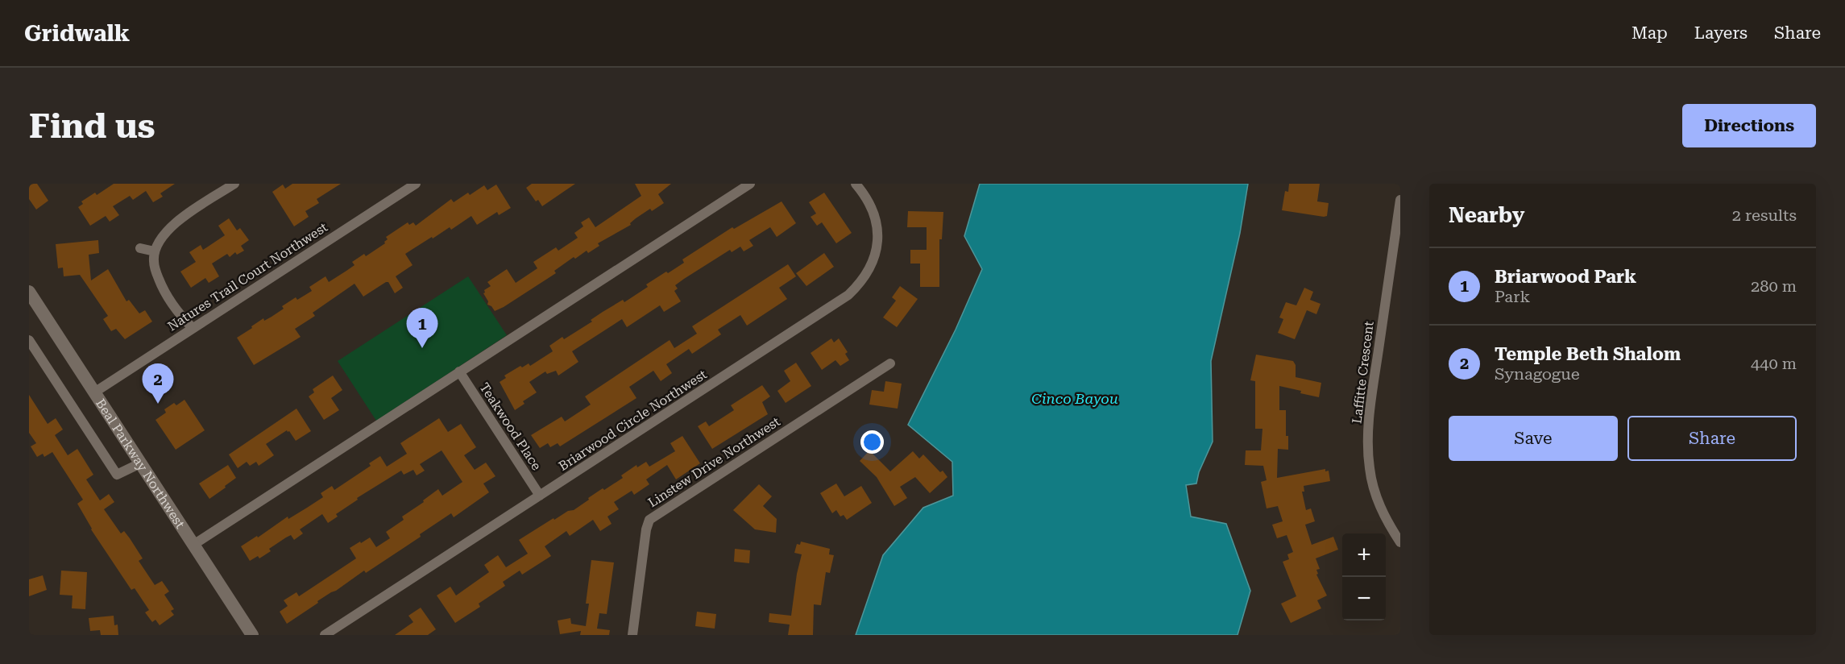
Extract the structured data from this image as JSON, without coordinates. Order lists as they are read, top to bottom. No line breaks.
{"streets":{"main road":["Beal Parkway Northwest"],"street":["Natures Trail Court Northwest","Laffitte Crescent","Briarwood Circle Northwest","Teakwood Place","Linstew Drive Northwest"]},"crossings":[["Natures Trail Court Northwest","Beal Parkway Northwest"],["Briarwood Circle Northwest","Teakwood Place"]],"water":["Cinco Bayou"],"page":{"header":"Gridwalk","nav":["Map","Layers","Share"],"buttons":["Directions",["Save","Share"]],"title":"Find us","heading":["Nearby","2 results"],"list":[{"mark":"1","name":"Briarwood Park","note":"Park","value":"280 m"},{"mark":"2","name":"Temple Beth Shalom","note":"Synagogue","value":"440 m"}],"pins":["1","2"],"map_buttons":["+","−"]}}
